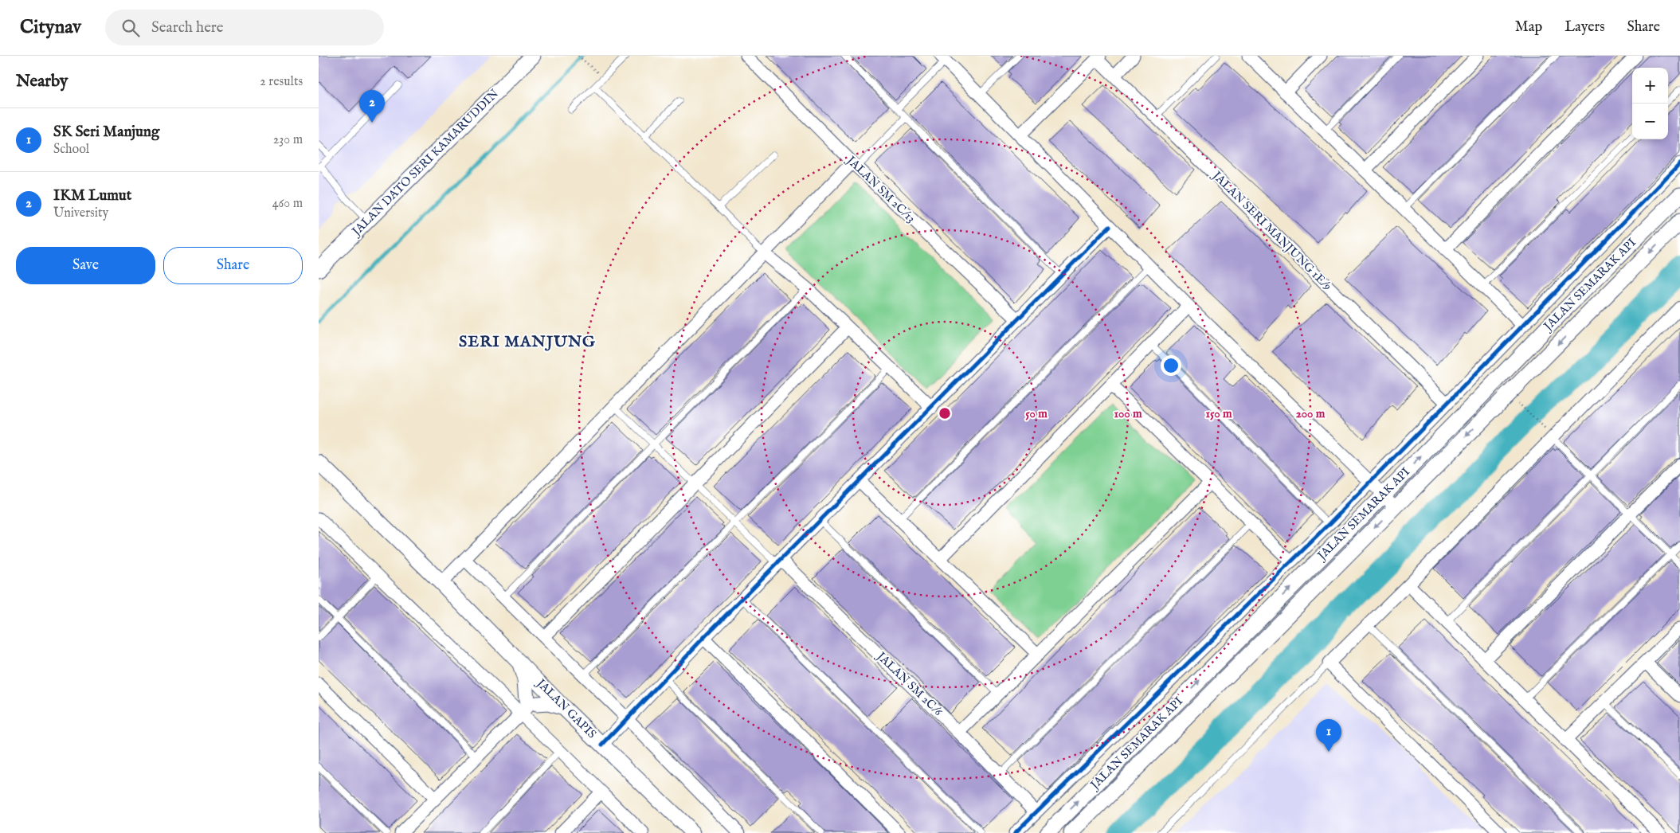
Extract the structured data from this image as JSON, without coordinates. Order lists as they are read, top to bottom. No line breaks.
{"streets":{"street":["JALAN DATO SERI KAMARUDDIN","JALAN SM 2C/13","JALAN SERI MANJUNG 1E/9","JALAN SEMARAK API","JALAN SM 2C/6","JALAN GAPIS"]},"districts":["SERI MANJUNG"],"page":{"header":"Citynav","search":"Search here","nav":["Map","Layers","Share"],"heading":["Nearby","2 results"],"map_buttons":["+","−"],"pins":["2","1"],"list":[{"mark":"1","name":"SK Seri Manjung","note":"School","value":"230 m"},{"mark":"2","name":"IKM Lumut","note":"University","value":"460 m"}],"buttons":["Save","Share"]},"rings":["50 m","100 m","150 m","200 m"]}
